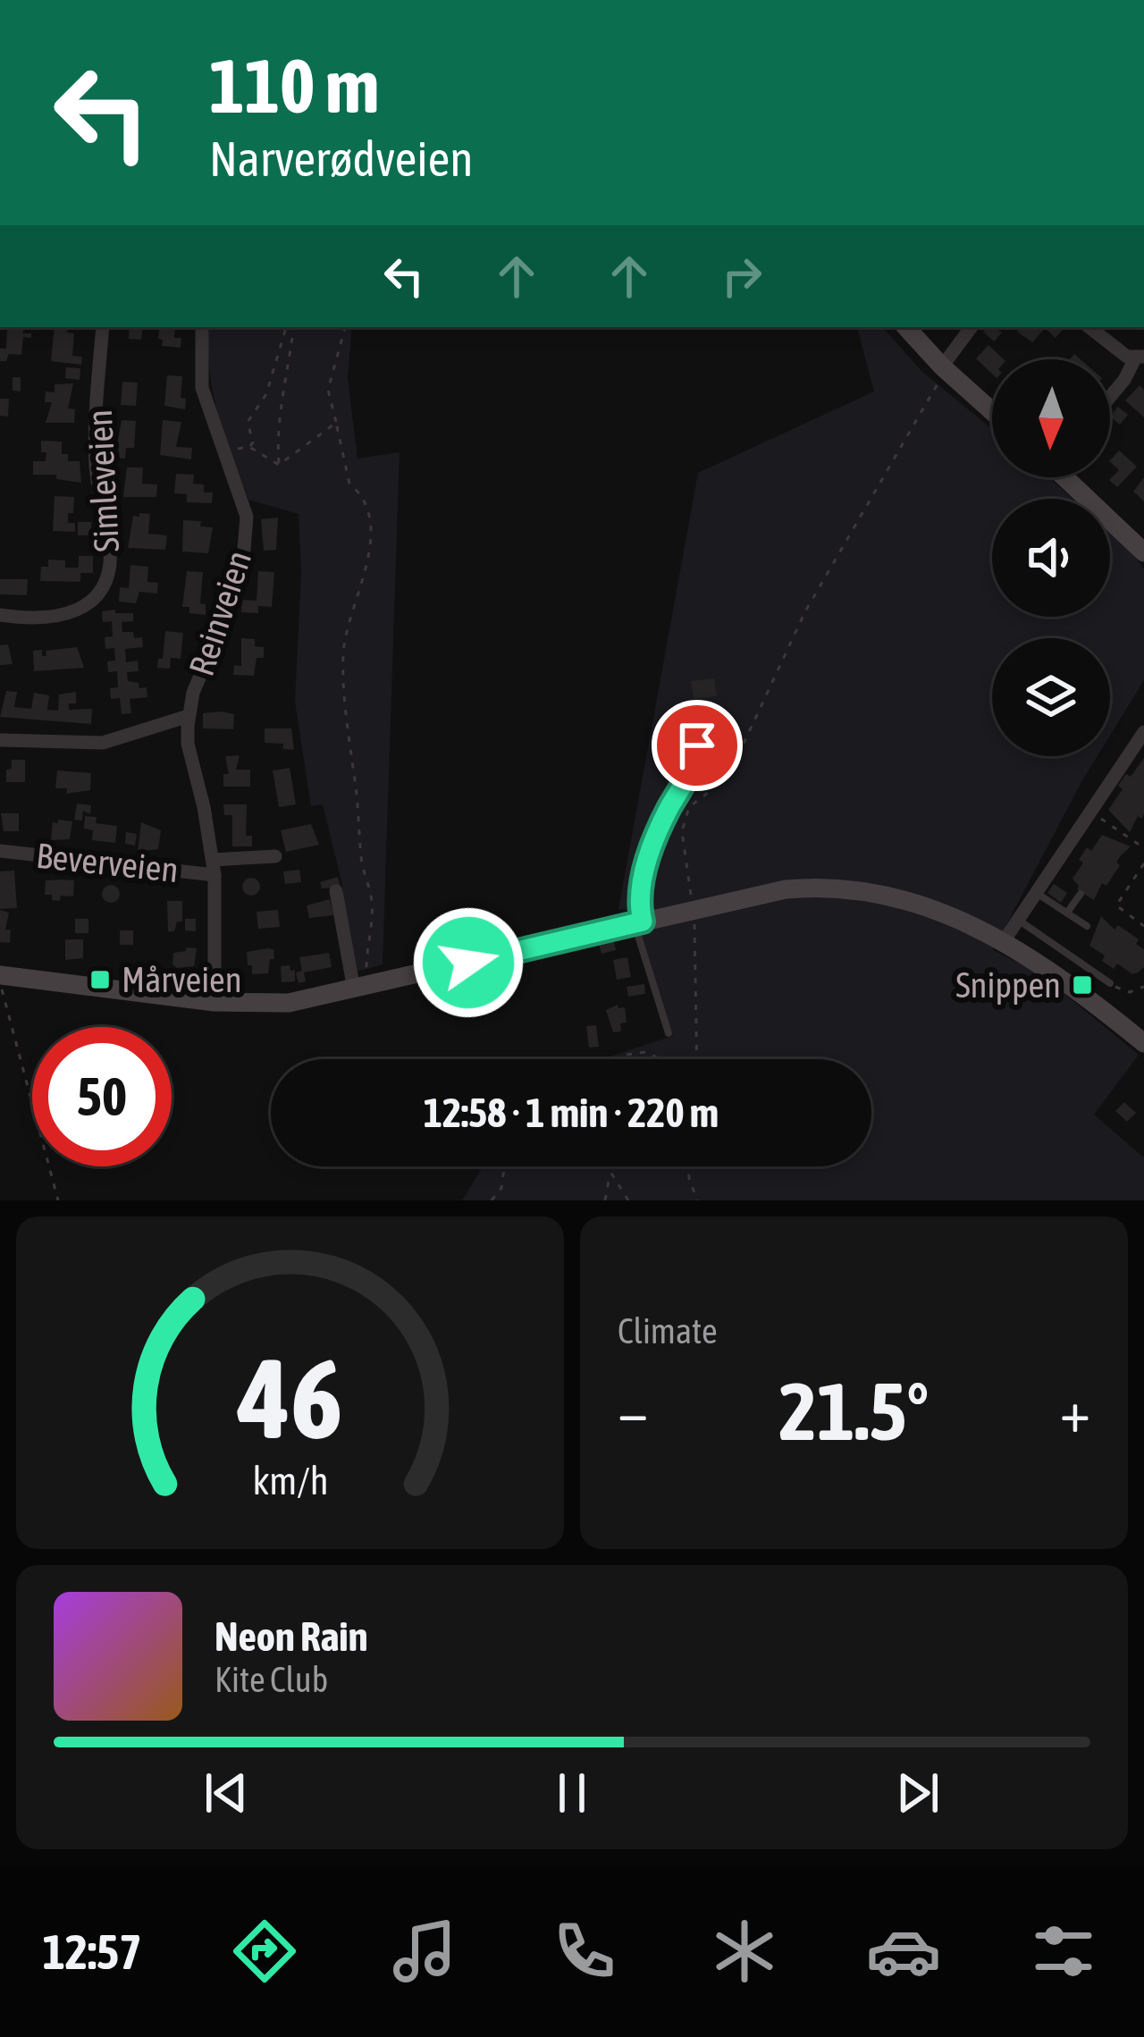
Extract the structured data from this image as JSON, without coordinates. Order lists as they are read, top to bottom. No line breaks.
{"streets":{"street":["Simleveien","Reinveien","Beverveien"]},"places":{"transit":["Mårveien","Snippen"]},"north":"bottom","page":{"turn":["110 m","Narverødveien"],"limit":"50","trip":"12:58 · 1 min · 220 m","tile":"Climate","heat":["−","21.5°","+"],"song":["Neon Rain","Kite Club"],"tabs":"12:57","gauge":["46","km/h"]}}
